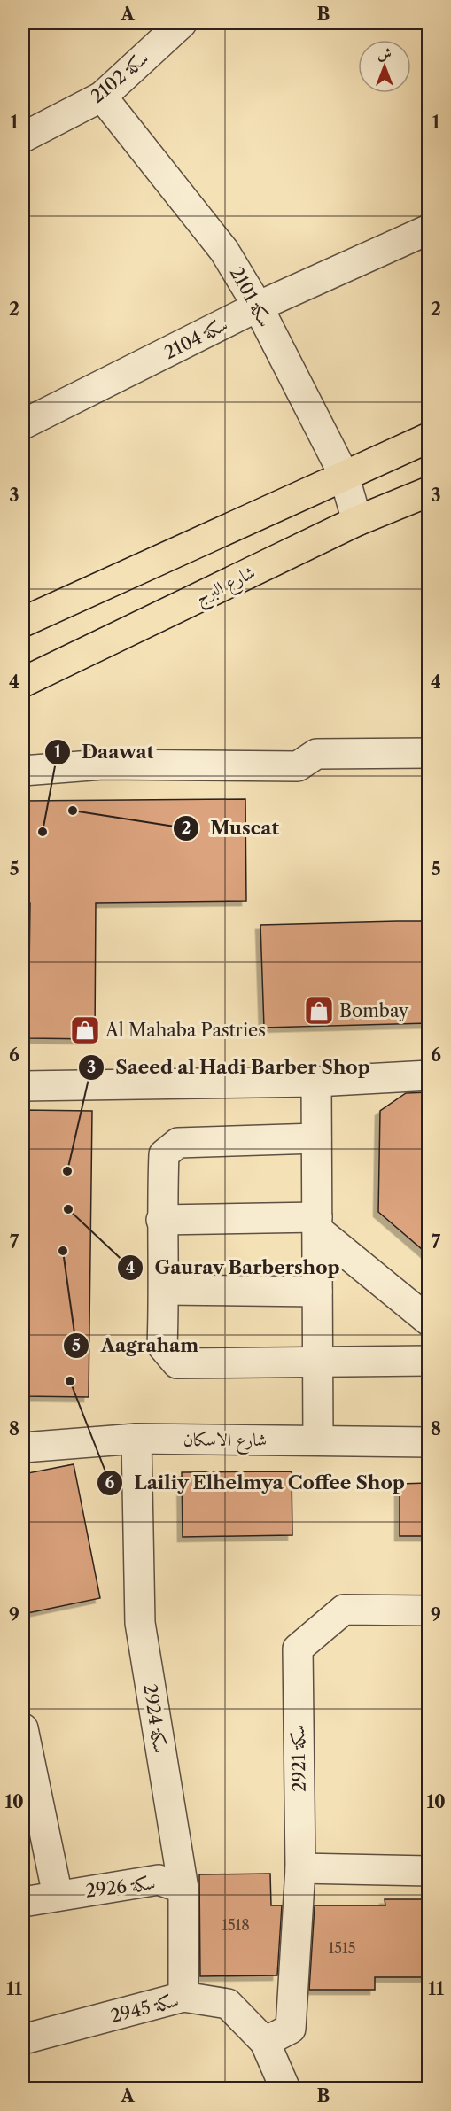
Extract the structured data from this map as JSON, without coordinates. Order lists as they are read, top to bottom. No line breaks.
{"streets":{"main road":["شارع البرج"],"street":["سكة 2102","سكة 2101","سكة 2104","شارع الاسكان","سكة 2924","سكة 2921","سكة 2926","سكة 2945"]},"crossings":[["سكة 2102","سكة 2101"],["سكة 2101","سكة 2104"],["سكة 2101","شارع البرج"],["شارع الاسكان","سكة 2924"],["سكة 2924","سكة 2926"],["سكة 2924","سكة 2945"],["سكة 2921","سكة 2945"]],"places":{"other":["Muscat","Daawat","Saeed al Hadi Barber Shop","Gaurav Barbershop","Aagraham","Lailiy Elhelmya Coffee Shop"],"shop":["Bombay","Al Mahaba Pastries"]},"house_numbers":["1518","1515"],"north":"top","grid":{"columns":["A","B"],"rows":["1","2","3","4","5","6","7","8","9","10","11"]}}
